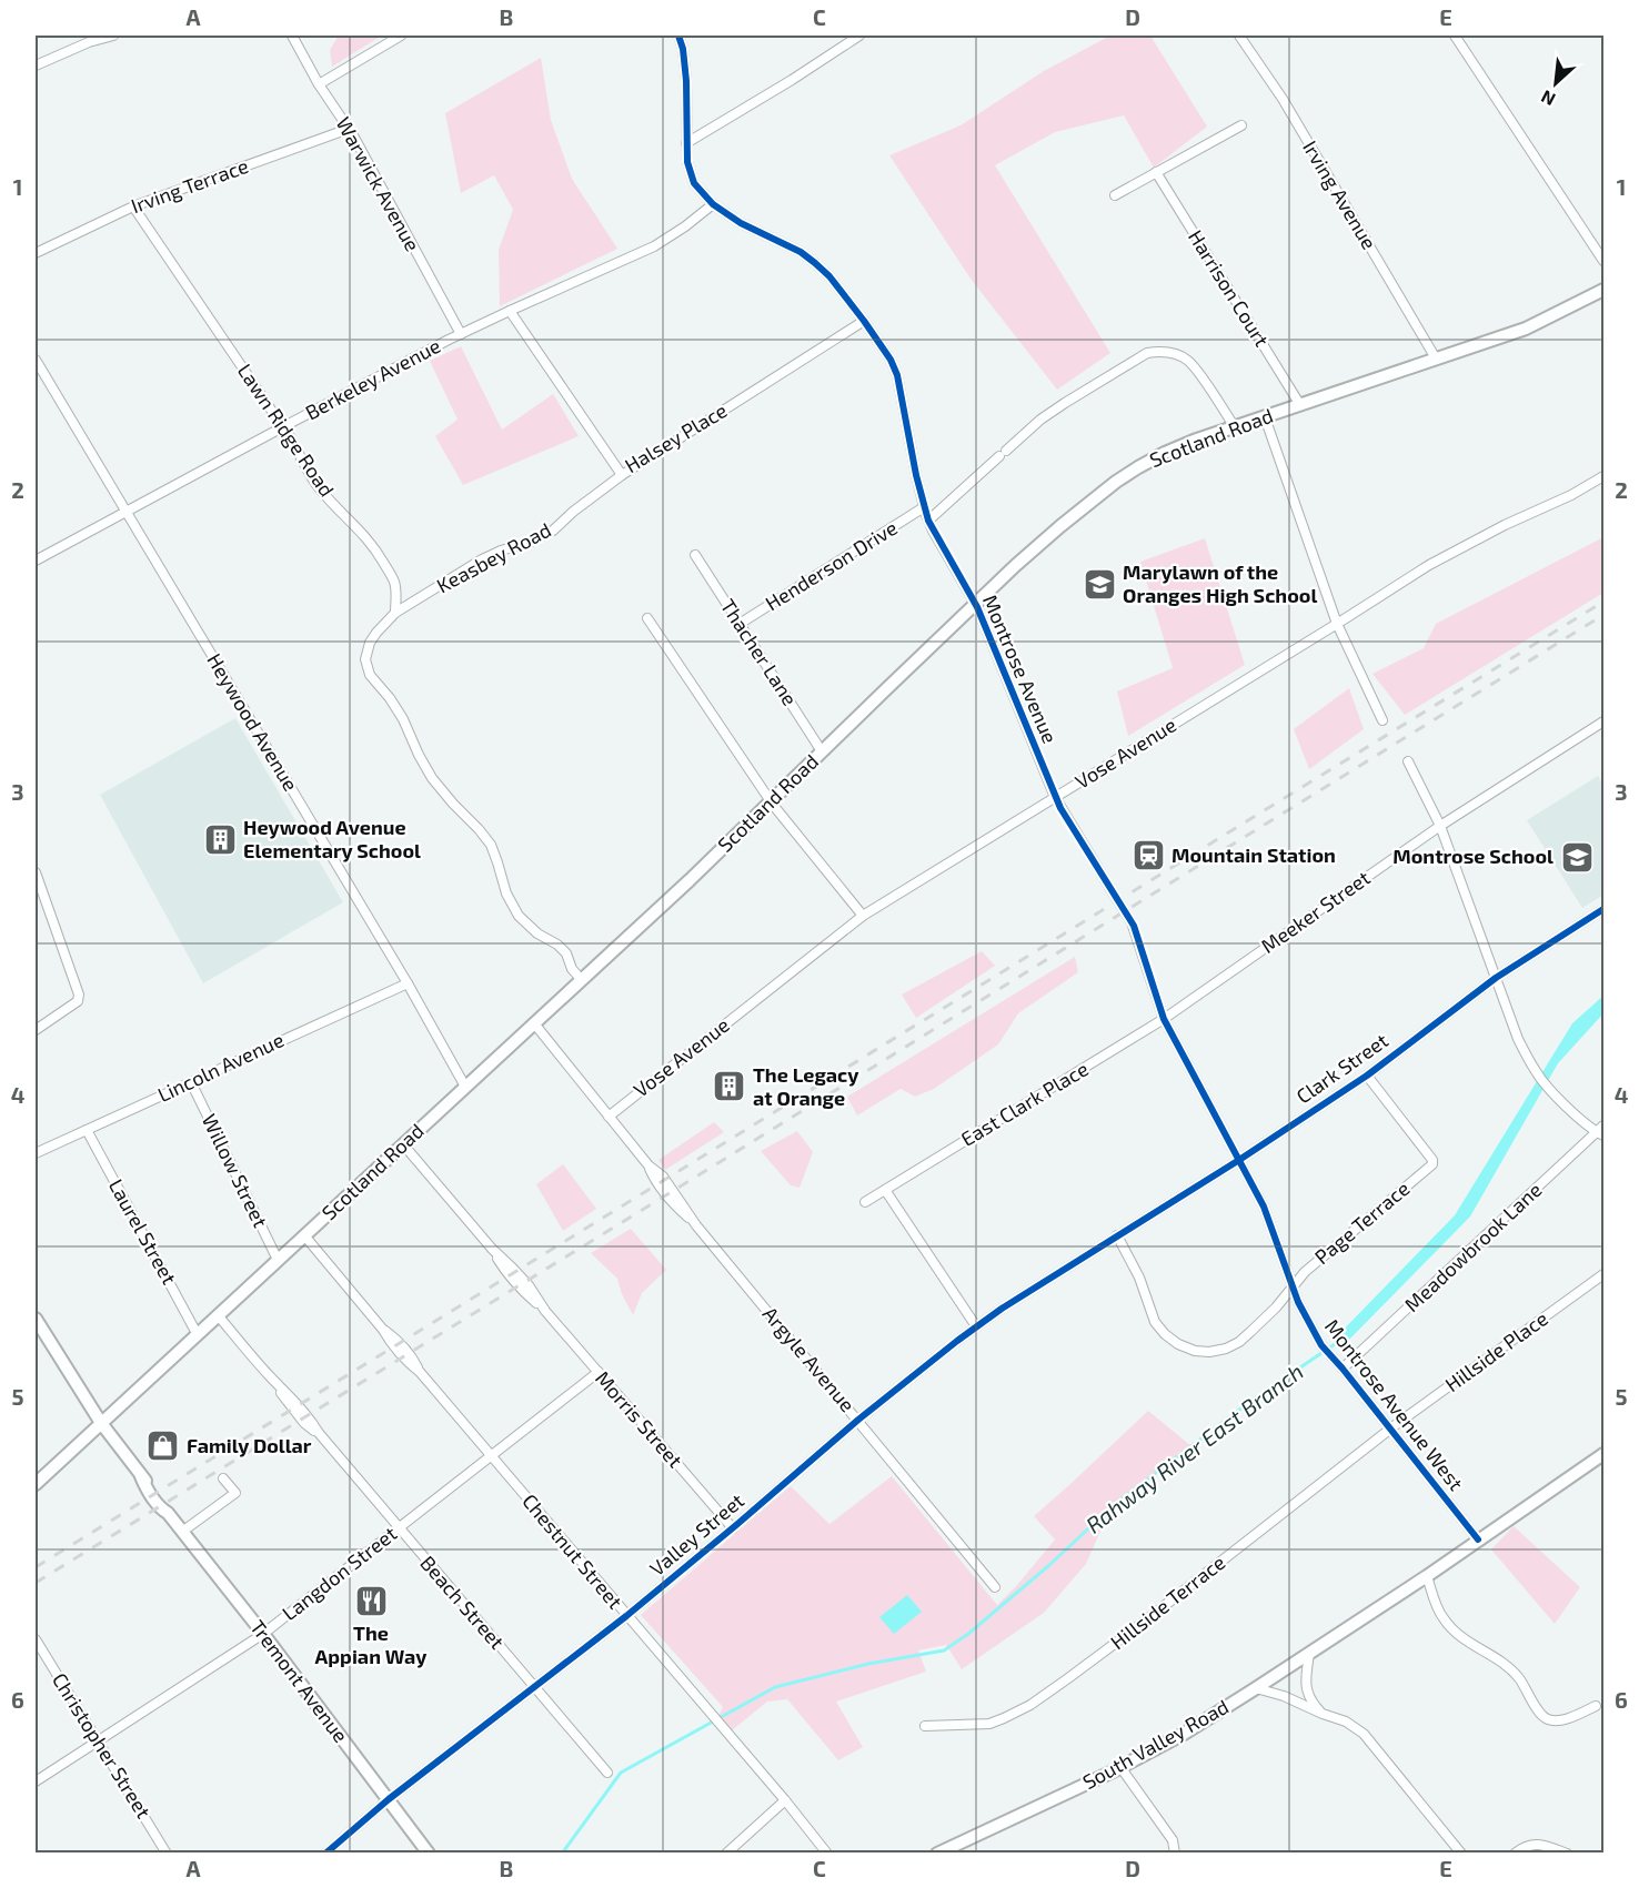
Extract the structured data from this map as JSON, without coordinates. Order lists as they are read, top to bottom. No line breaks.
{"streets":{"main road":["Scotland Road","Tremont Avenue","South Valley Road"],"street":["Warwick Avenue","Irving Terrace","Irving Avenue","Harrison Court","Berkeley Avenue","Lawn Ridge Road","Halsey Place","Keasbey Road","Henderson Drive","Thacher Lane","Montrose Avenue","Heywood Avenue","Vose Avenue","Meeker Street","Lincoln Avenue","Clark Street","East Clark Place","Willow Street","Page Terrace","Laurel Street","Meadowbrook Lane","Hillside Place","Argyle Avenue","Montrose Avenue West","Morris Street","Valley Street","Chestnut Street","Langdon Street","Beach Street","Hillside Terrace","Christopher Street"]},"crossings":[["Warwick Avenue","Irving Terrace"],["Warwick Avenue","Berkeley Avenue"],["Irving Terrace","Lawn Ridge Road"],["Irving Avenue","Scotland Road"],["Harrison Court","Scotland Road"],["Berkeley Avenue","Lawn Ridge Road"],["Berkeley Avenue","Halsey Place"],["Berkeley Avenue","Montrose Avenue"],["Berkeley Avenue","Heywood Avenue"],["Lawn Ridge Road","Keasbey Road"],["Halsey Place","Keasbey Road"],["Halsey Place","Montrose Avenue"],["Scotland Road","Thacher Lane"],["Scotland Road","Montrose Avenue"],["Scotland Road","Heywood Avenue"],["Scotland Road","Willow Street"],["Scotland Road","Laurel Street"],["Scotland Road","Argyle Avenue"],["Scotland Road","Morris Street"],["Scotland Road","Chestnut Street"],["Scotland Road","Beach Street"],["Scotland Road","Tremont Avenue"],["Henderson Drive","Thacher Lane"],["Henderson Drive","Montrose Avenue"],["Montrose Avenue","Vose Avenue"],["Montrose Avenue","Montrose Avenue West"],["Heywood Avenue","Lincoln Avenue"],["Vose Avenue","Argyle Avenue"],["Meeker Street","East Clark Place"],["Meeker Street","Montrose Avenue West"],["Lincoln Avenue","Willow Street"],["Lincoln Avenue","Laurel Street"],["Clark Street","Page Terrace"],["Clark Street","Montrose Avenue West"],["Clark Street","Valley Street"],["East Clark Place","Montrose Avenue West"],["Page Terrace","Montrose Avenue West"],["Meadowbrook Lane","Montrose Avenue West"],["Hillside Place","Montrose Avenue West"],["Hillside Place","Hillside Terrace"],["Argyle Avenue","Valley Street"],["Montrose Avenue West","Hillside Terrace"],["Montrose Avenue West","South Valley Road"],["Morris Street","Valley Street"],["Morris Street","Langdon Street"],["Valley Street","Chestnut Street"],["Valley Street","Beach Street"],["Valley Street","Tremont Avenue"],["Chestnut Street","Langdon Street"],["Langdon Street","Beach Street"],["Langdon Street","Tremont Avenue"],["Langdon Street","Christopher Street"]],"water":["Rahway River East Branch"],"places":{"school or university":["Marylawn of the Oranges High School","Montrose School"],"building":["Heywood Avenue Elementary School","The Legacy at Orange"],"station":["Mountain Station"],"shop":["Family Dollar"],"restaurant":["The Appian Way"]},"north":"bottom left","grid":{"columns":["A","B","C","D","E"],"rows":["1","2","3","4","5","6"]}}
